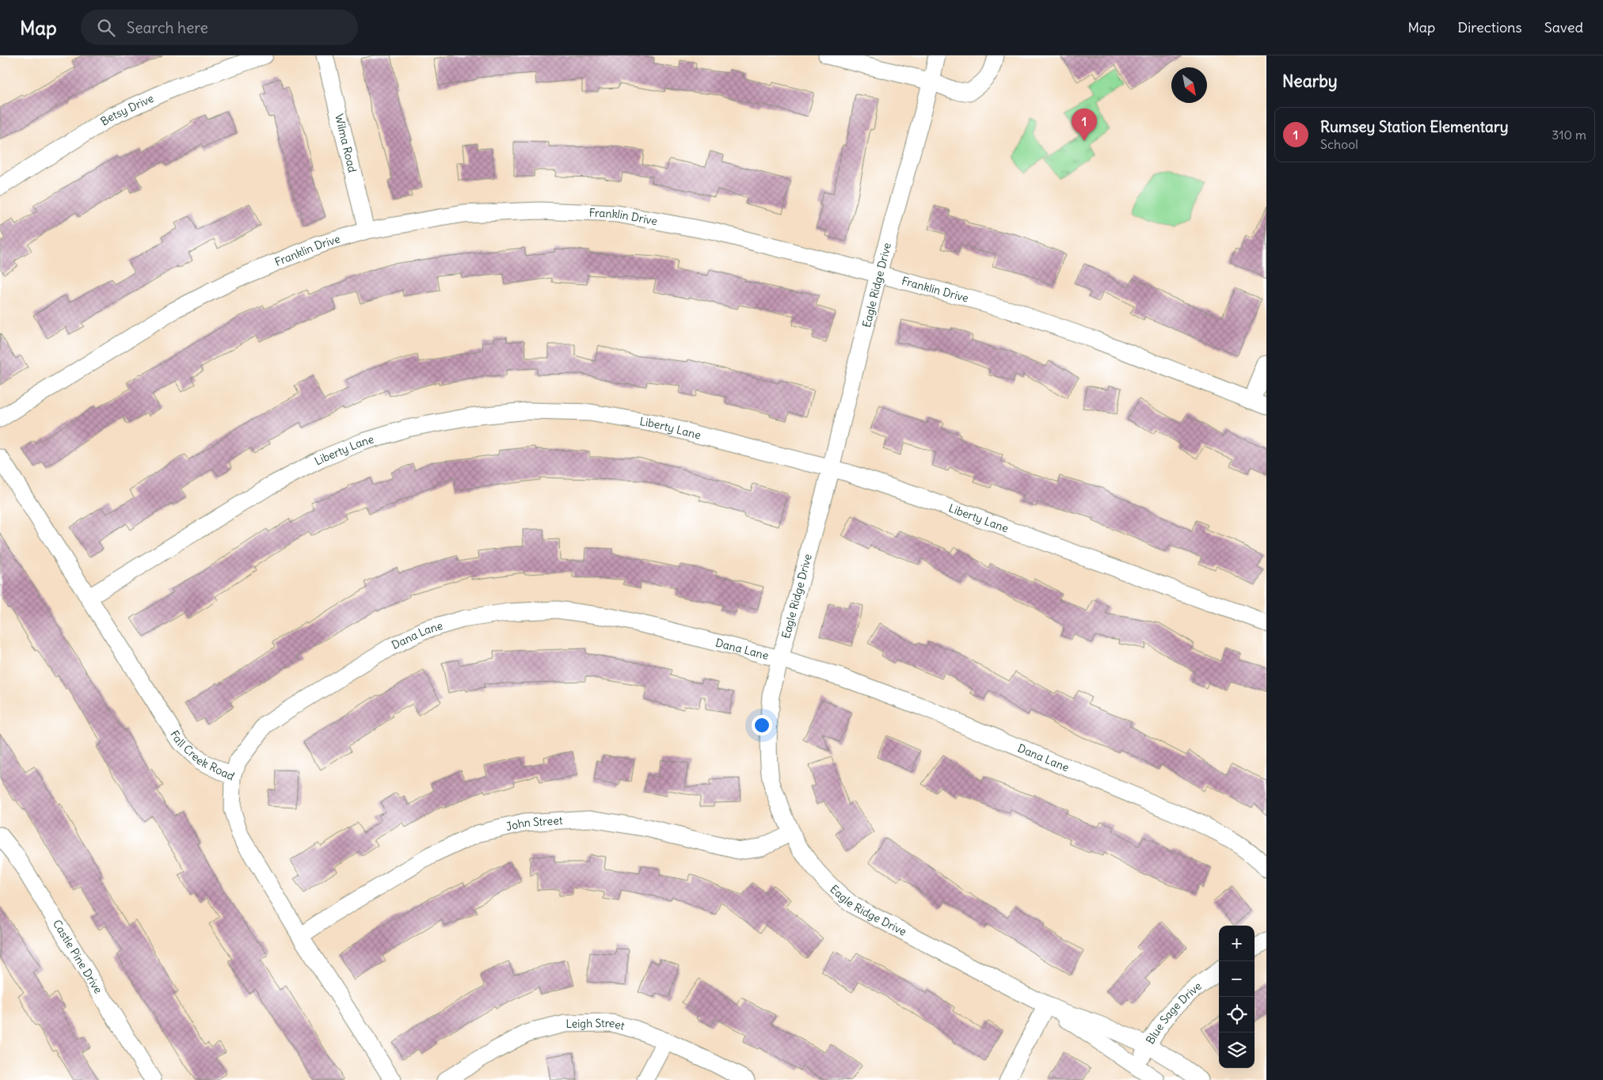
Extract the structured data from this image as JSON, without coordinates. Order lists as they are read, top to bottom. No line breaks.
{"streets":{"street":["Betsy Drive","Wilma Road","Franklin Drive","Eagle Ridge Drive","Liberty Lane","Dana Lane","Fall Creek Road","John Street","Castle Pine Drive","Blue Sage Drive","Leigh Street"]},"crossings":[["Wilma Road","Franklin Drive"],["Franklin Drive","Eagle Ridge Drive"],["Eagle Ridge Drive","Liberty Lane"],["Eagle Ridge Drive","Dana Lane"],["Eagle Ridge Drive","John Street"],["Eagle Ridge Drive","Blue Sage Drive"],["Liberty Lane","Fall Creek Road"],["Dana Lane","Fall Creek Road"],["Fall Creek Road","John Street"]],"north":"bottom right","page":{"header":"Map","search":"Search here","nav":["Map","Directions","Saved"],"heading":"Nearby","list":[{"mark":"1","name":"Rumsey Station Elementary","note":"School","value":"310 m"}],"pins":"1","map_buttons":["+","−"]}}
